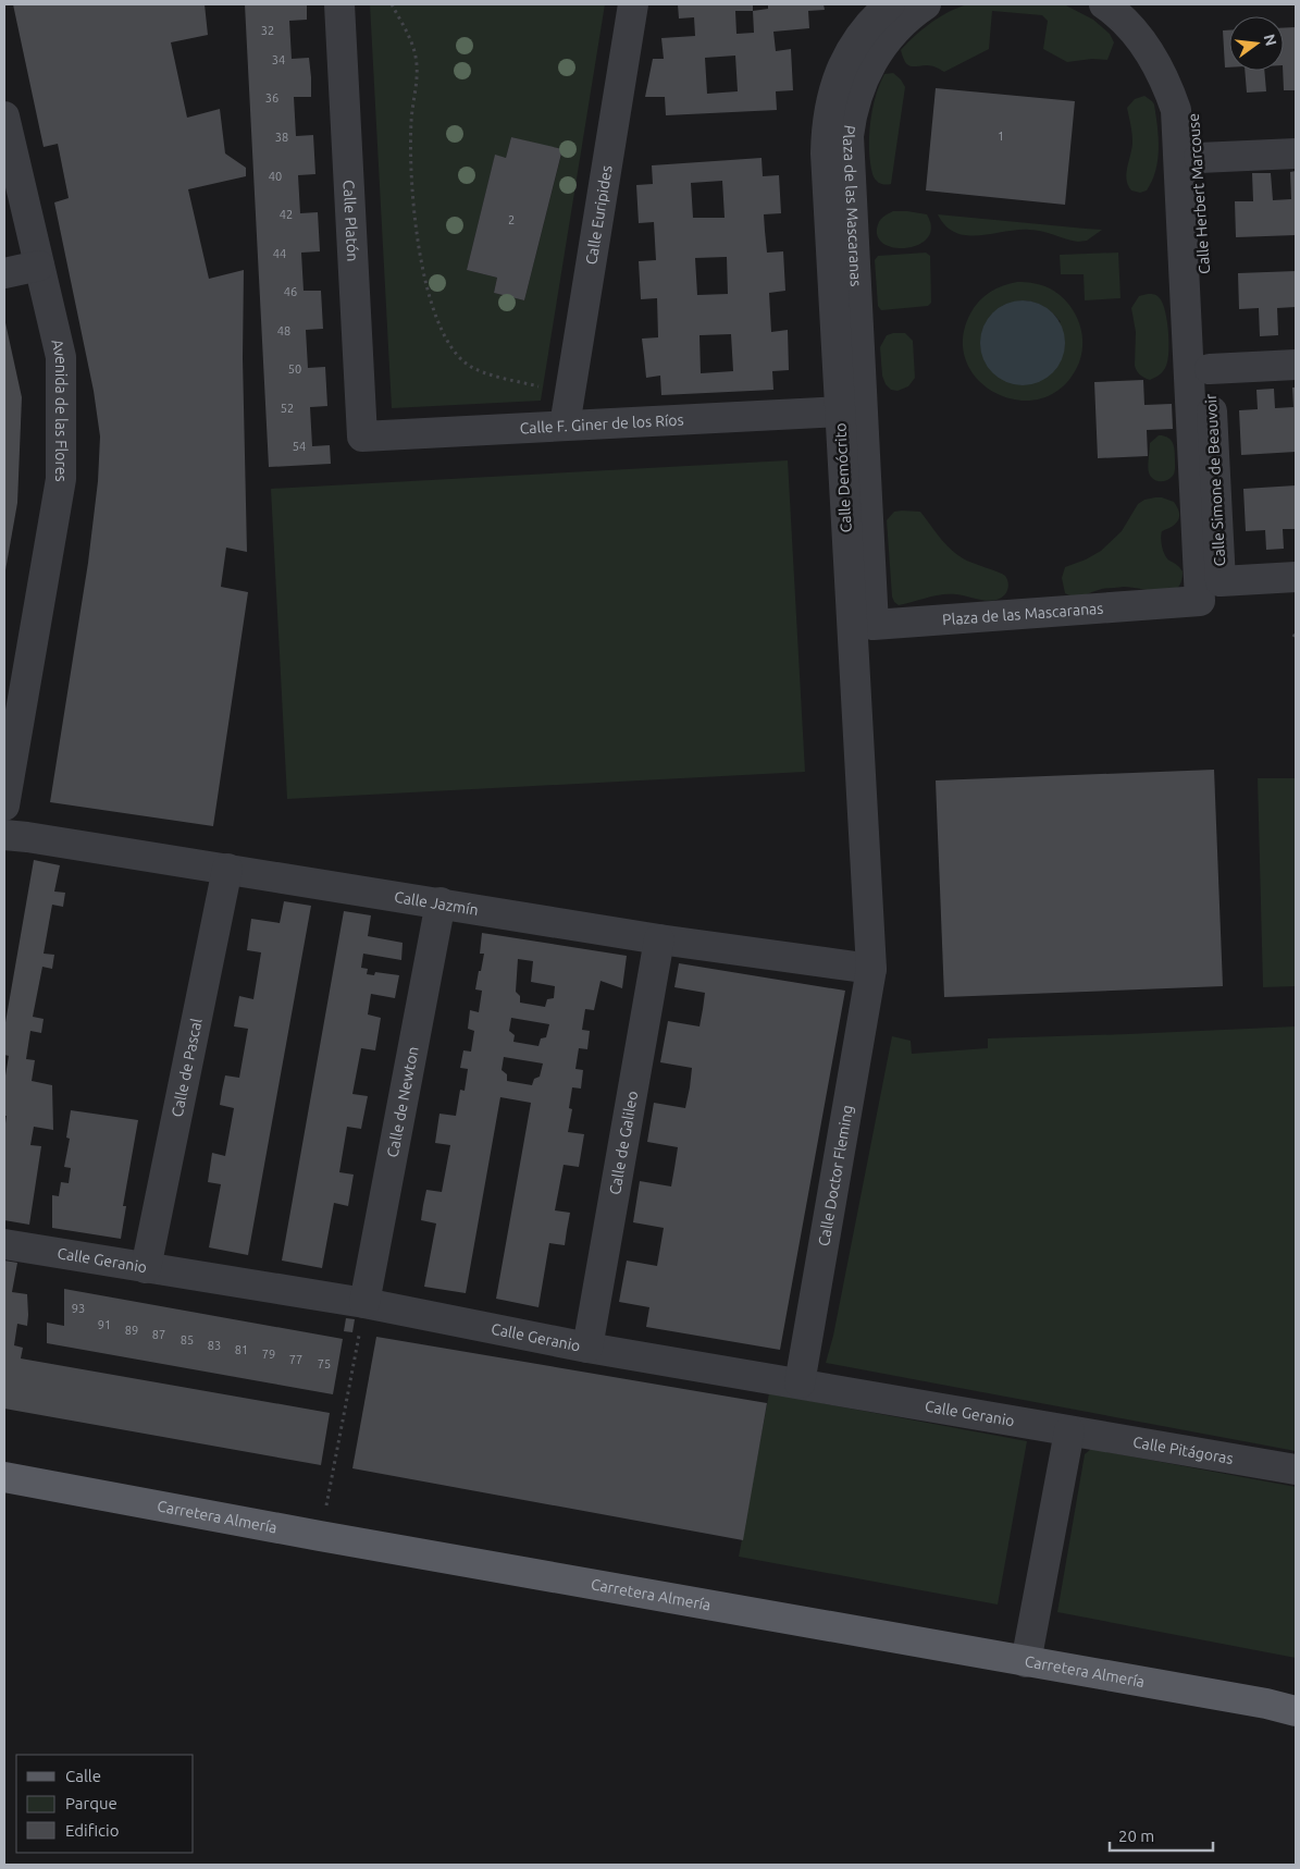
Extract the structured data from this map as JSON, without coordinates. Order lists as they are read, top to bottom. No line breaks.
{"streets":{"main road":["Carretera Almería"],"street":["Calle Herbert Marcouse","Plaza de las Mascaranas","Calle Euripides","Calle Platón","Avenida de las Flores","Calle F. Giner de los Ríos","Calle Demócrito","Calle Simone de Beauvoir","Calle Jazmín","Calle de Pascal","Calle de Newton","Calle de Galileo","Calle Doctor Fleming","Calle Geranio","Calle Pitágoras"]},"crossings":[["Calle Herbert Marcouse","Calle Simone de Beauvoir"],["Calle Euripides","Calle F. Giner de los Ríos"],["Calle Platón","Calle F. Giner de los Ríos"],["Calle F. Giner de los Ríos","Calle Demócrito"],["Calle Demócrito","Calle Jazmín"],["Calle Demócrito","Calle Doctor Fleming"],["Calle Jazmín","Calle de Pascal"],["Calle Jazmín","Calle de Newton"],["Calle Jazmín","Calle de Galileo"],["Calle Jazmín","Calle Doctor Fleming"],["Calle de Pascal","Calle Geranio"],["Calle de Newton","Calle Geranio"],["Calle de Galileo","Calle Geranio"],["Calle Doctor Fleming","Calle Geranio"],["Calle Geranio","Calle Pitágoras"]],"house_numbers":["32","34","36","1","38","40","42","2","44","46","48","50","52","54","93","91","89","87","85","83","81","79","77","75"],"legend":["Calle","Parque","Edificio"],"scale_bar":"20 m","north":"right"}
